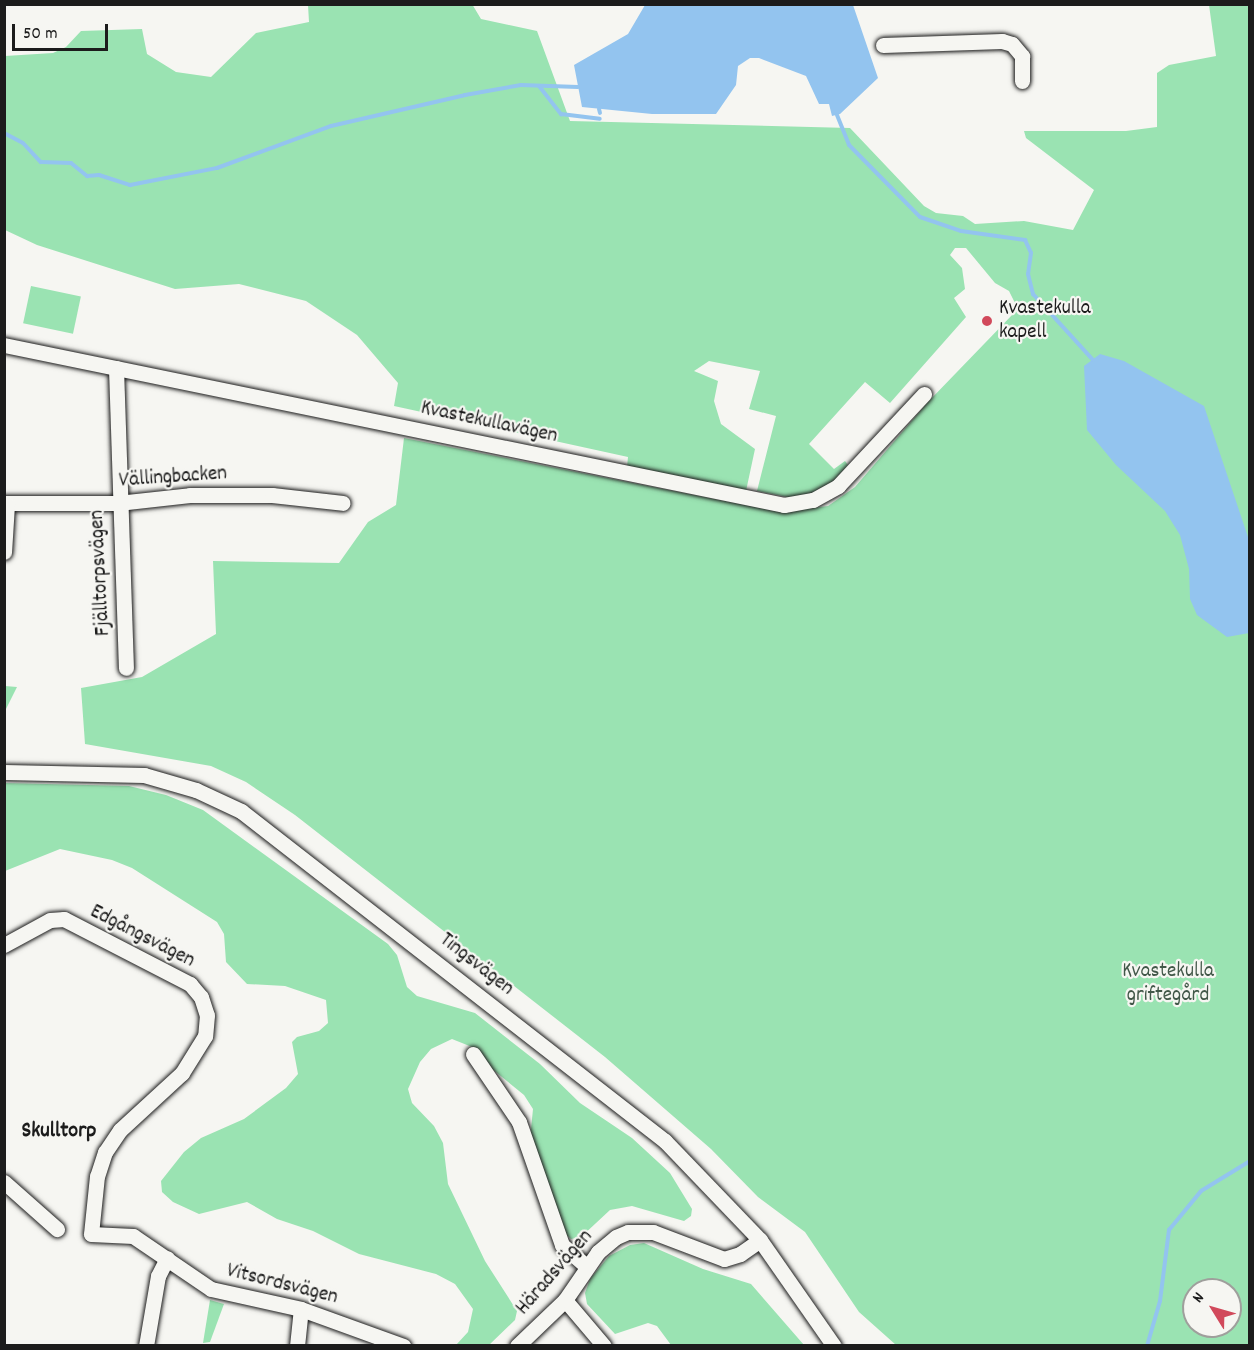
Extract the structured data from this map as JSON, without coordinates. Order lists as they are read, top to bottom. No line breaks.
{"streets":{"street":["Kvastekullavägen","Vällingbacken","Fjälltorpsvägen","Edgångsvägen","Tingsvägen","Häradsvägen","Vitsordsvägen"]},"crossings":[["Kvastekullavägen","Fjälltorpsvägen"],["Vällingbacken","Fjälltorpsvägen"],["Edgångsvägen","Vitsordsvägen"],["Tingsvägen","Häradsvägen"]],"districts":["Skulltorp"],"parks":["Kvastekulla griftegård"],"places":["Kvastekulla kapell"],"scale_bar":"50 m","north":"top left"}
